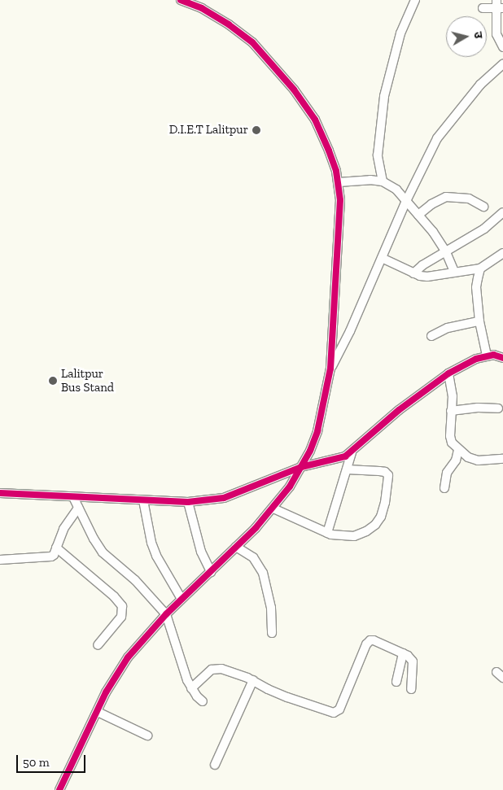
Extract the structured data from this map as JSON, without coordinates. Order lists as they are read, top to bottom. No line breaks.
{"places":["D.I.E.T Lalitpur","Lalitpur Bus Stand"],"scale_bar":"50 m","north":"right"}
